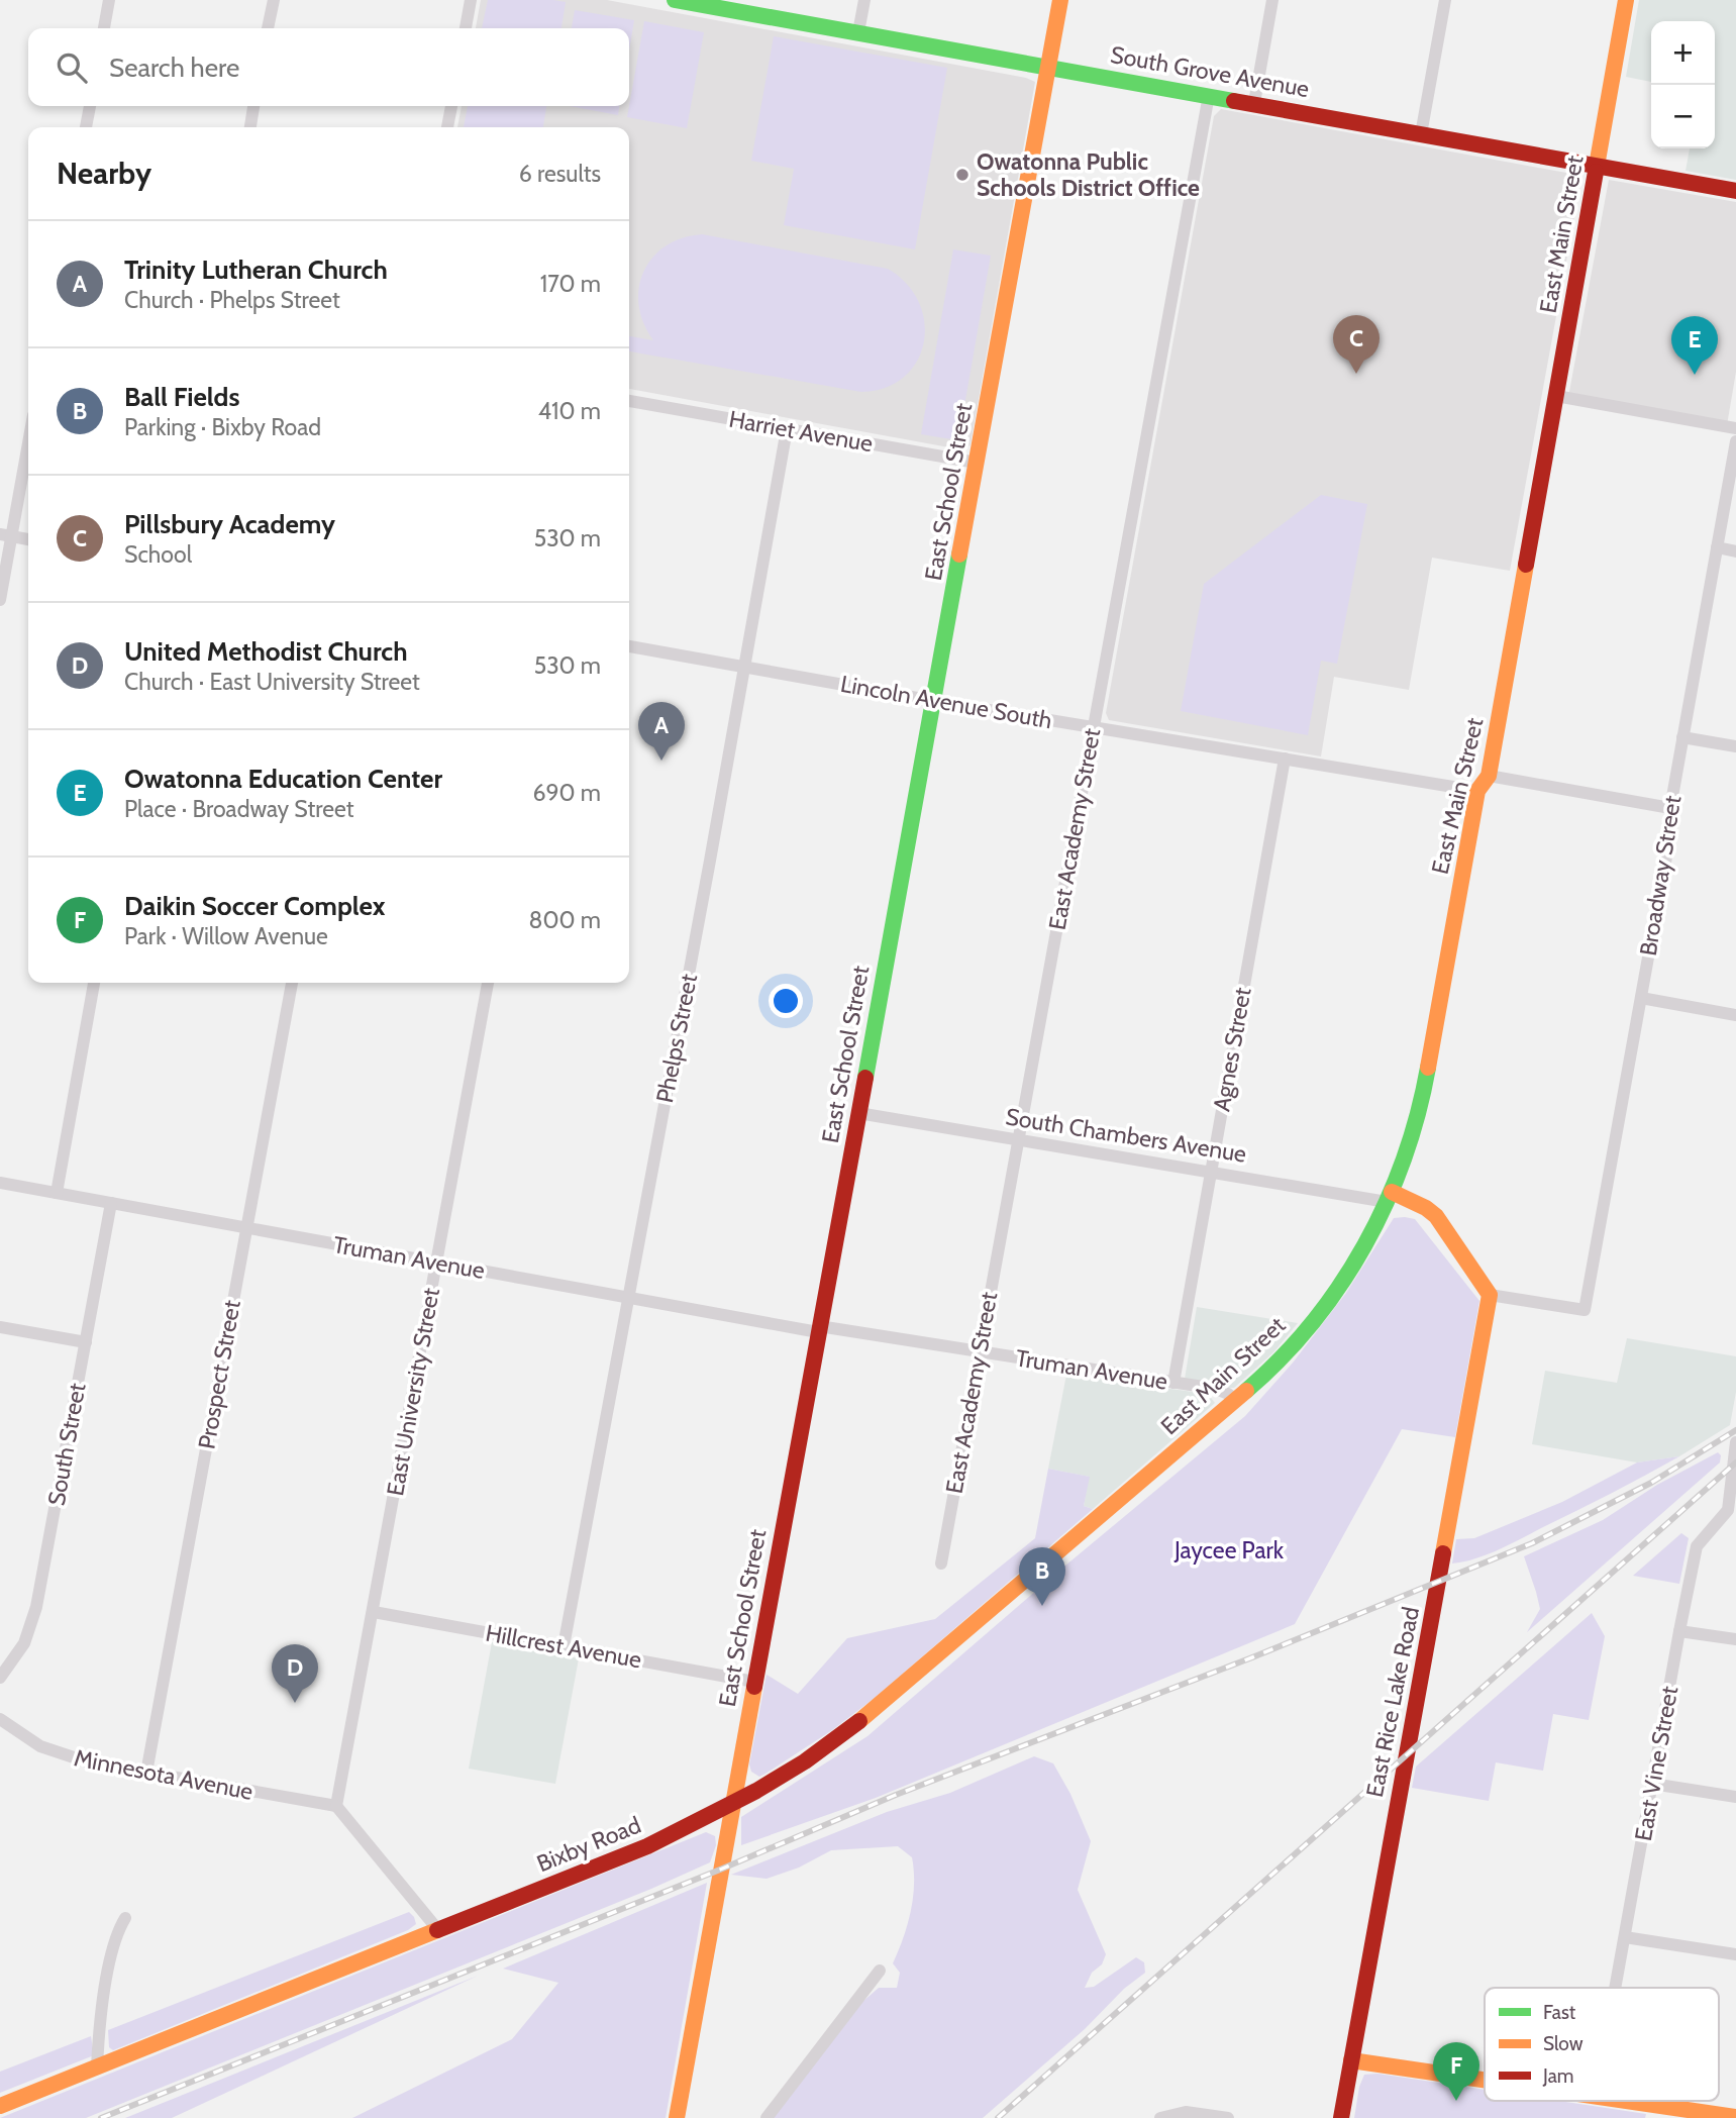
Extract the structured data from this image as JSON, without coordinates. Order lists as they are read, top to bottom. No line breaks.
{"streets":{"street":["South Grove Avenue","East Main Street","Harriet Avenue","East School Street","Lincoln Avenue South","East Academy Street","Broadway Street","Phelps Street","Agnes Street","South Chambers Avenue","Truman Avenue","Prospect Street","East University Street","South Street","Hillcrest Avenue","East Rice Lake Road","East Vine Street","Minnesota Avenue","Bixby Road"]},"crossings":[["South Grove Avenue","East Main Street"],["South Grove Avenue","East School Street"],["South Grove Avenue","East Academy Street"],["East Main Street","Lincoln Avenue South"],["East Main Street","South Chambers Avenue"],["East Main Street","Truman Avenue"],["East Main Street","Bixby Road"],["Harriet Avenue","East School Street"],["Harriet Avenue","Phelps Street"],["East School Street","Lincoln Avenue South"],["East School Street","South Chambers Avenue"],["East School Street","Truman Avenue"],["East School Street","Hillcrest Avenue"],["East School Street","Bixby Road"],["Lincoln Avenue South","East Academy Street"],["Lincoln Avenue South","Phelps Street"],["Lincoln Avenue South","Agnes Street"],["East Academy Street","South Chambers Avenue"],["East Academy Street","Truman Avenue"],["Broadway Street","South Chambers Avenue"],["Broadway Street","East Rice Lake Road"],["Phelps Street","Truman Avenue"],["Phelps Street","Hillcrest Avenue"],["Agnes Street","South Chambers Avenue"],["Agnes Street","Truman Avenue"],["South Chambers Avenue","East Rice Lake Road"],["Truman Avenue","Prospect Street"],["Truman Avenue","East University Street"],["Truman Avenue","South Street"],["Prospect Street","Minnesota Avenue"],["East University Street","Hillcrest Avenue"],["East University Street","Minnesota Avenue"]],"parks":["Jaycee Park"],"places":["Owatonna Public Schools District Office"],"legend":["Fast","Slow","Jam"],"page":{"map_buttons":["+","−"],"search":"Search here","heading":["Nearby","6 results"],"list":[{"mark":"A","name":"Trinity Lutheran Church","note":"Church · Phelps Street","value":"170 m"},{"mark":"B","name":"Ball Fields","note":"Parking · Bixby Road","value":"410 m"},{"mark":"C","name":"Pillsbury Academy","note":"School","value":"530 m"},{"mark":"D","name":"United Methodist Church","note":"Church · East University Street","value":"530 m"},{"mark":"E","name":"Owatonna Education Center","note":"Place · Broadway Street","value":"690 m"},{"mark":"F","name":"Daikin Soccer Complex","note":"Park · Willow Avenue","value":"800 m"}],"pins":["C","E","A","B","D","F"]}}
